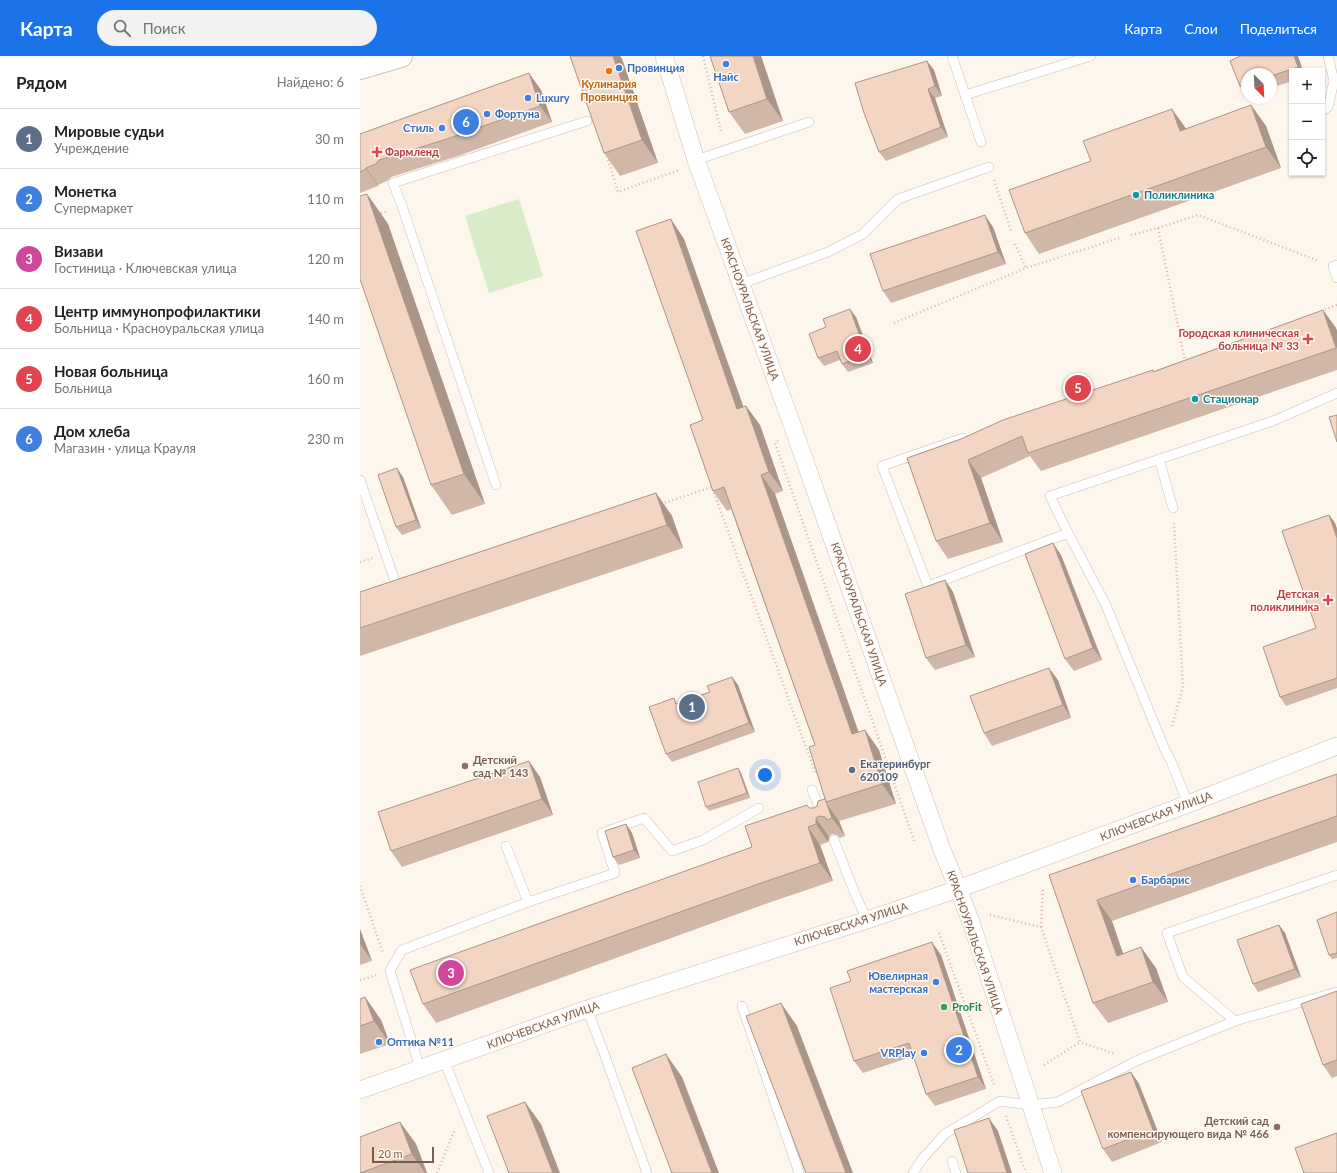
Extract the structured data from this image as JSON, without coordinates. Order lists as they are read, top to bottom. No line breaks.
{"streets":{"street":["КРАСНОУРАЛЬСКАЯ УЛИЦА","КЛЮЧЕВСКАЯ УЛИЦА"]},"crossings":[["КРАСНОУРАЛЬСКАЯ УЛИЦА","КЛЮЧЕВСКАЯ УЛИЦА"]],"places":{"other":["Найс","Провинция","Кулинария Провинция","Luxury","Фортуна","Стиль","Поликлиника","Стационар","Детский сад № 143","Екатеринбург 620109","Барбарис","Ювелирная мастерская","ProFit","Оптика №11","VRPlay","Детский сад компенсирующего вида № 466"],"health":["Фармленд","Городская клиническая больница № 33","Детская поликлиника"]},"scale_bar":"20 m","north":"bottom right","page":{"header":"Карта","search":"Поиск","nav":["Карта","Слои","Поделиться"],"heading":["Рядом","Найдено: 6"],"map_buttons":["+","−"],"pins":["6","4","5","1","3","2"],"list":[{"mark":"1","name":"Мировые судьи","note":"Учреждение","value":"30 m"},{"mark":"2","name":"Монетка","note":"Супермаркет","value":"110 m"},{"mark":"3","name":"Визави","note":"Гостиница · Ключевская улица","value":"120 m"},{"mark":"4","name":"Центр иммунопрофилактики","note":"Больница · Красноуральская улица","value":"140 m"},{"mark":"5","name":"Новая больница","note":"Больница","value":"160 m"},{"mark":"6","name":"Дом хлеба","note":"Магазин · улица Крауля","value":"230 m"}],"scale":"20 m"}}
